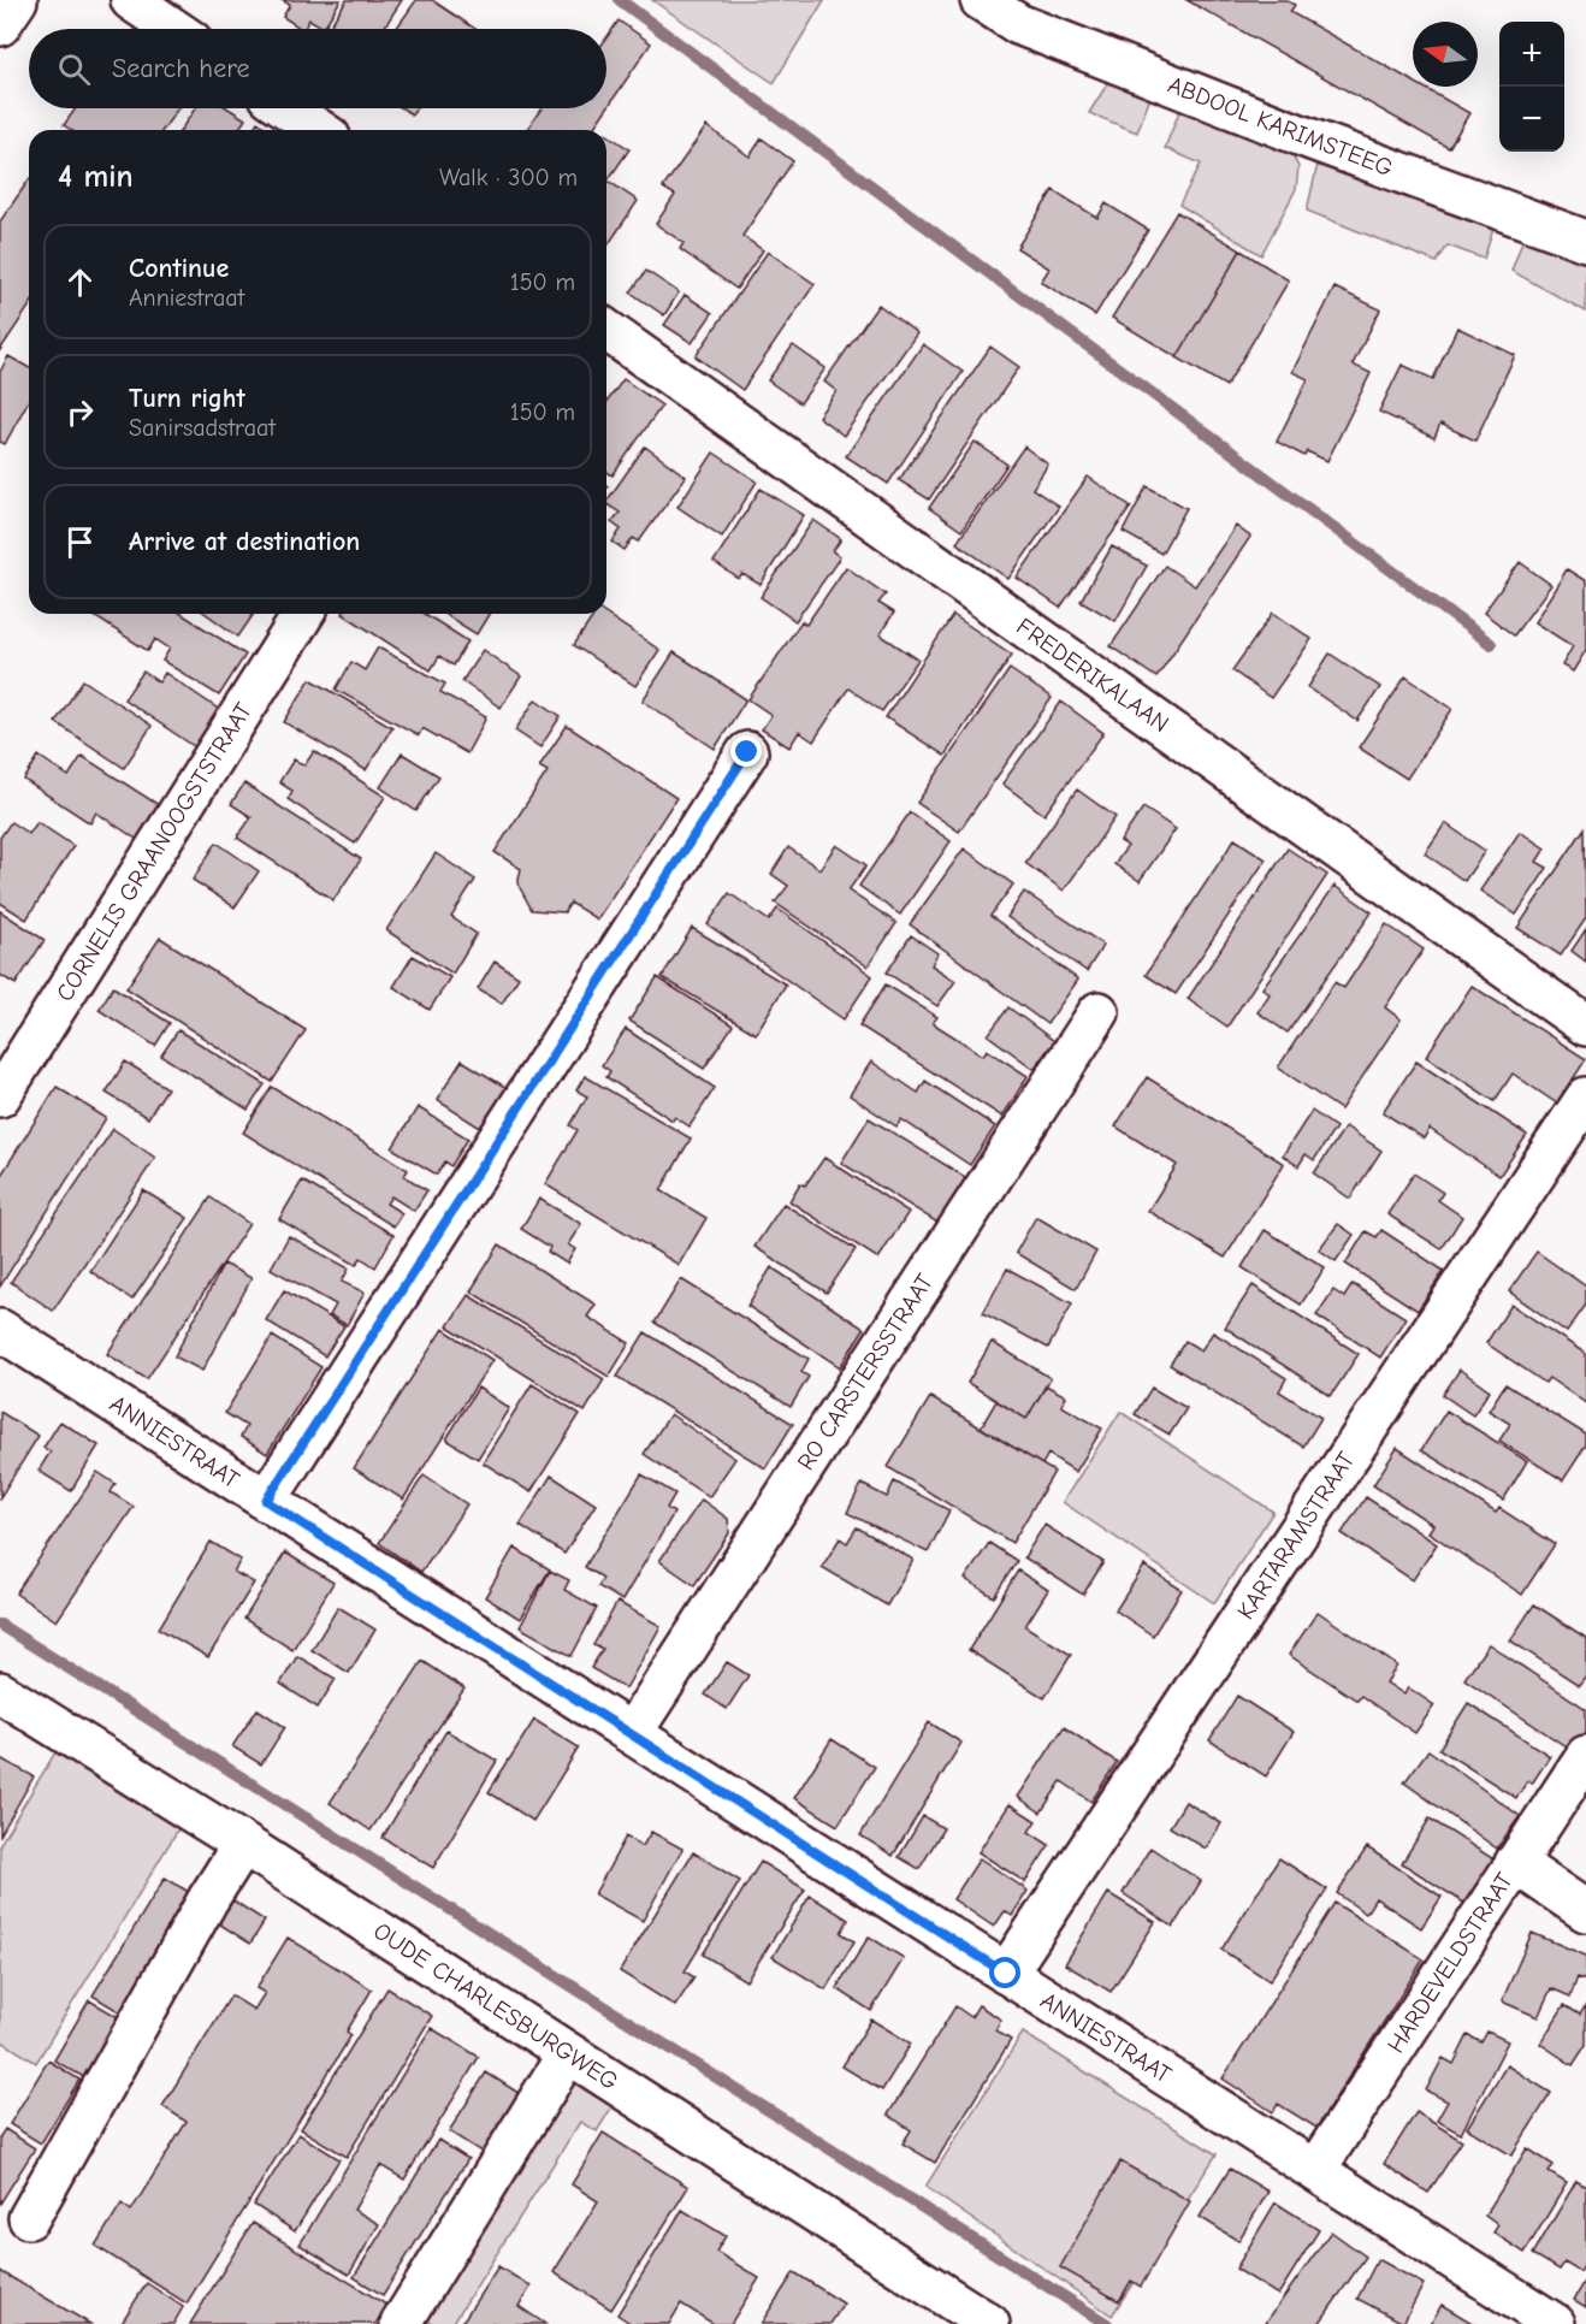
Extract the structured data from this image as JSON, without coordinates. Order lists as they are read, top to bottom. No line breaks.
{"streets":{"street":["ABDOOL KARIMSTEEG","FREDERIKALAAN","CORNELIS GRAANOOGSTSTRAAT","RO CARSTERSSTRAAT","ANNIESTRAAT","KARTARAMSTRAAT","HARDEVELDSTRAAT","OUDE CHARLESBURGWEG"]},"crossings":[["RO CARSTERSSTRAAT","ANNIESTRAAT"],["ANNIESTRAAT","KARTARAMSTRAAT"],["ANNIESTRAAT","HARDEVELDSTRAAT"]],"north":"left","page":{"map_buttons":["+","−"],"search":"Search here","heading":["4 min","Walk · 300 m"],"list":[["Continue","Anniestraat","150 m"],["Turn right","Sanirsadstraat","150 m"],"Arrive at destination"]}}
